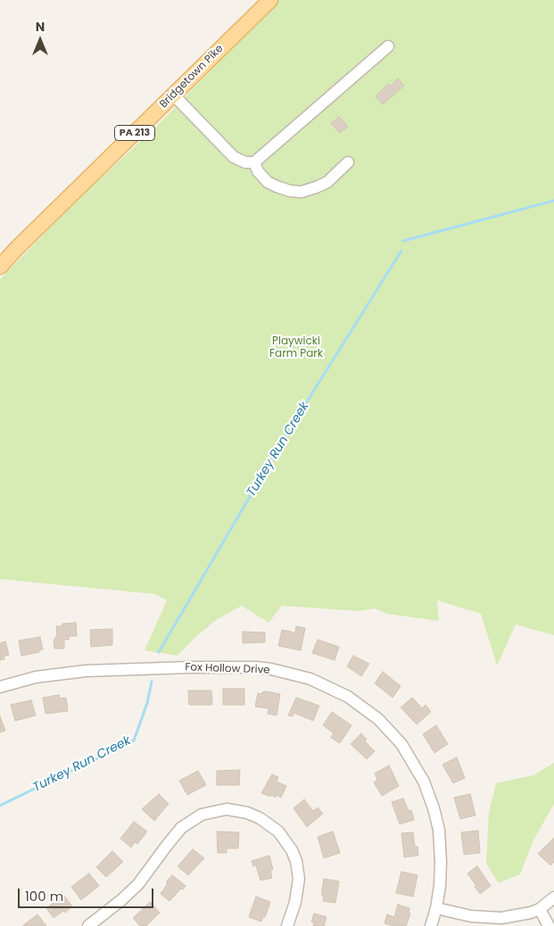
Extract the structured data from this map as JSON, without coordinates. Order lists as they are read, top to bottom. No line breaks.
{"streets":{"main road":["Bridgetown Pike","PA 213"],"street":["Fox Hollow Drive"]},"water":["Turkey Run Creek"],"parks":["Playwicki Farm Park"],"scale_bar":"100 m","north":"top"}
